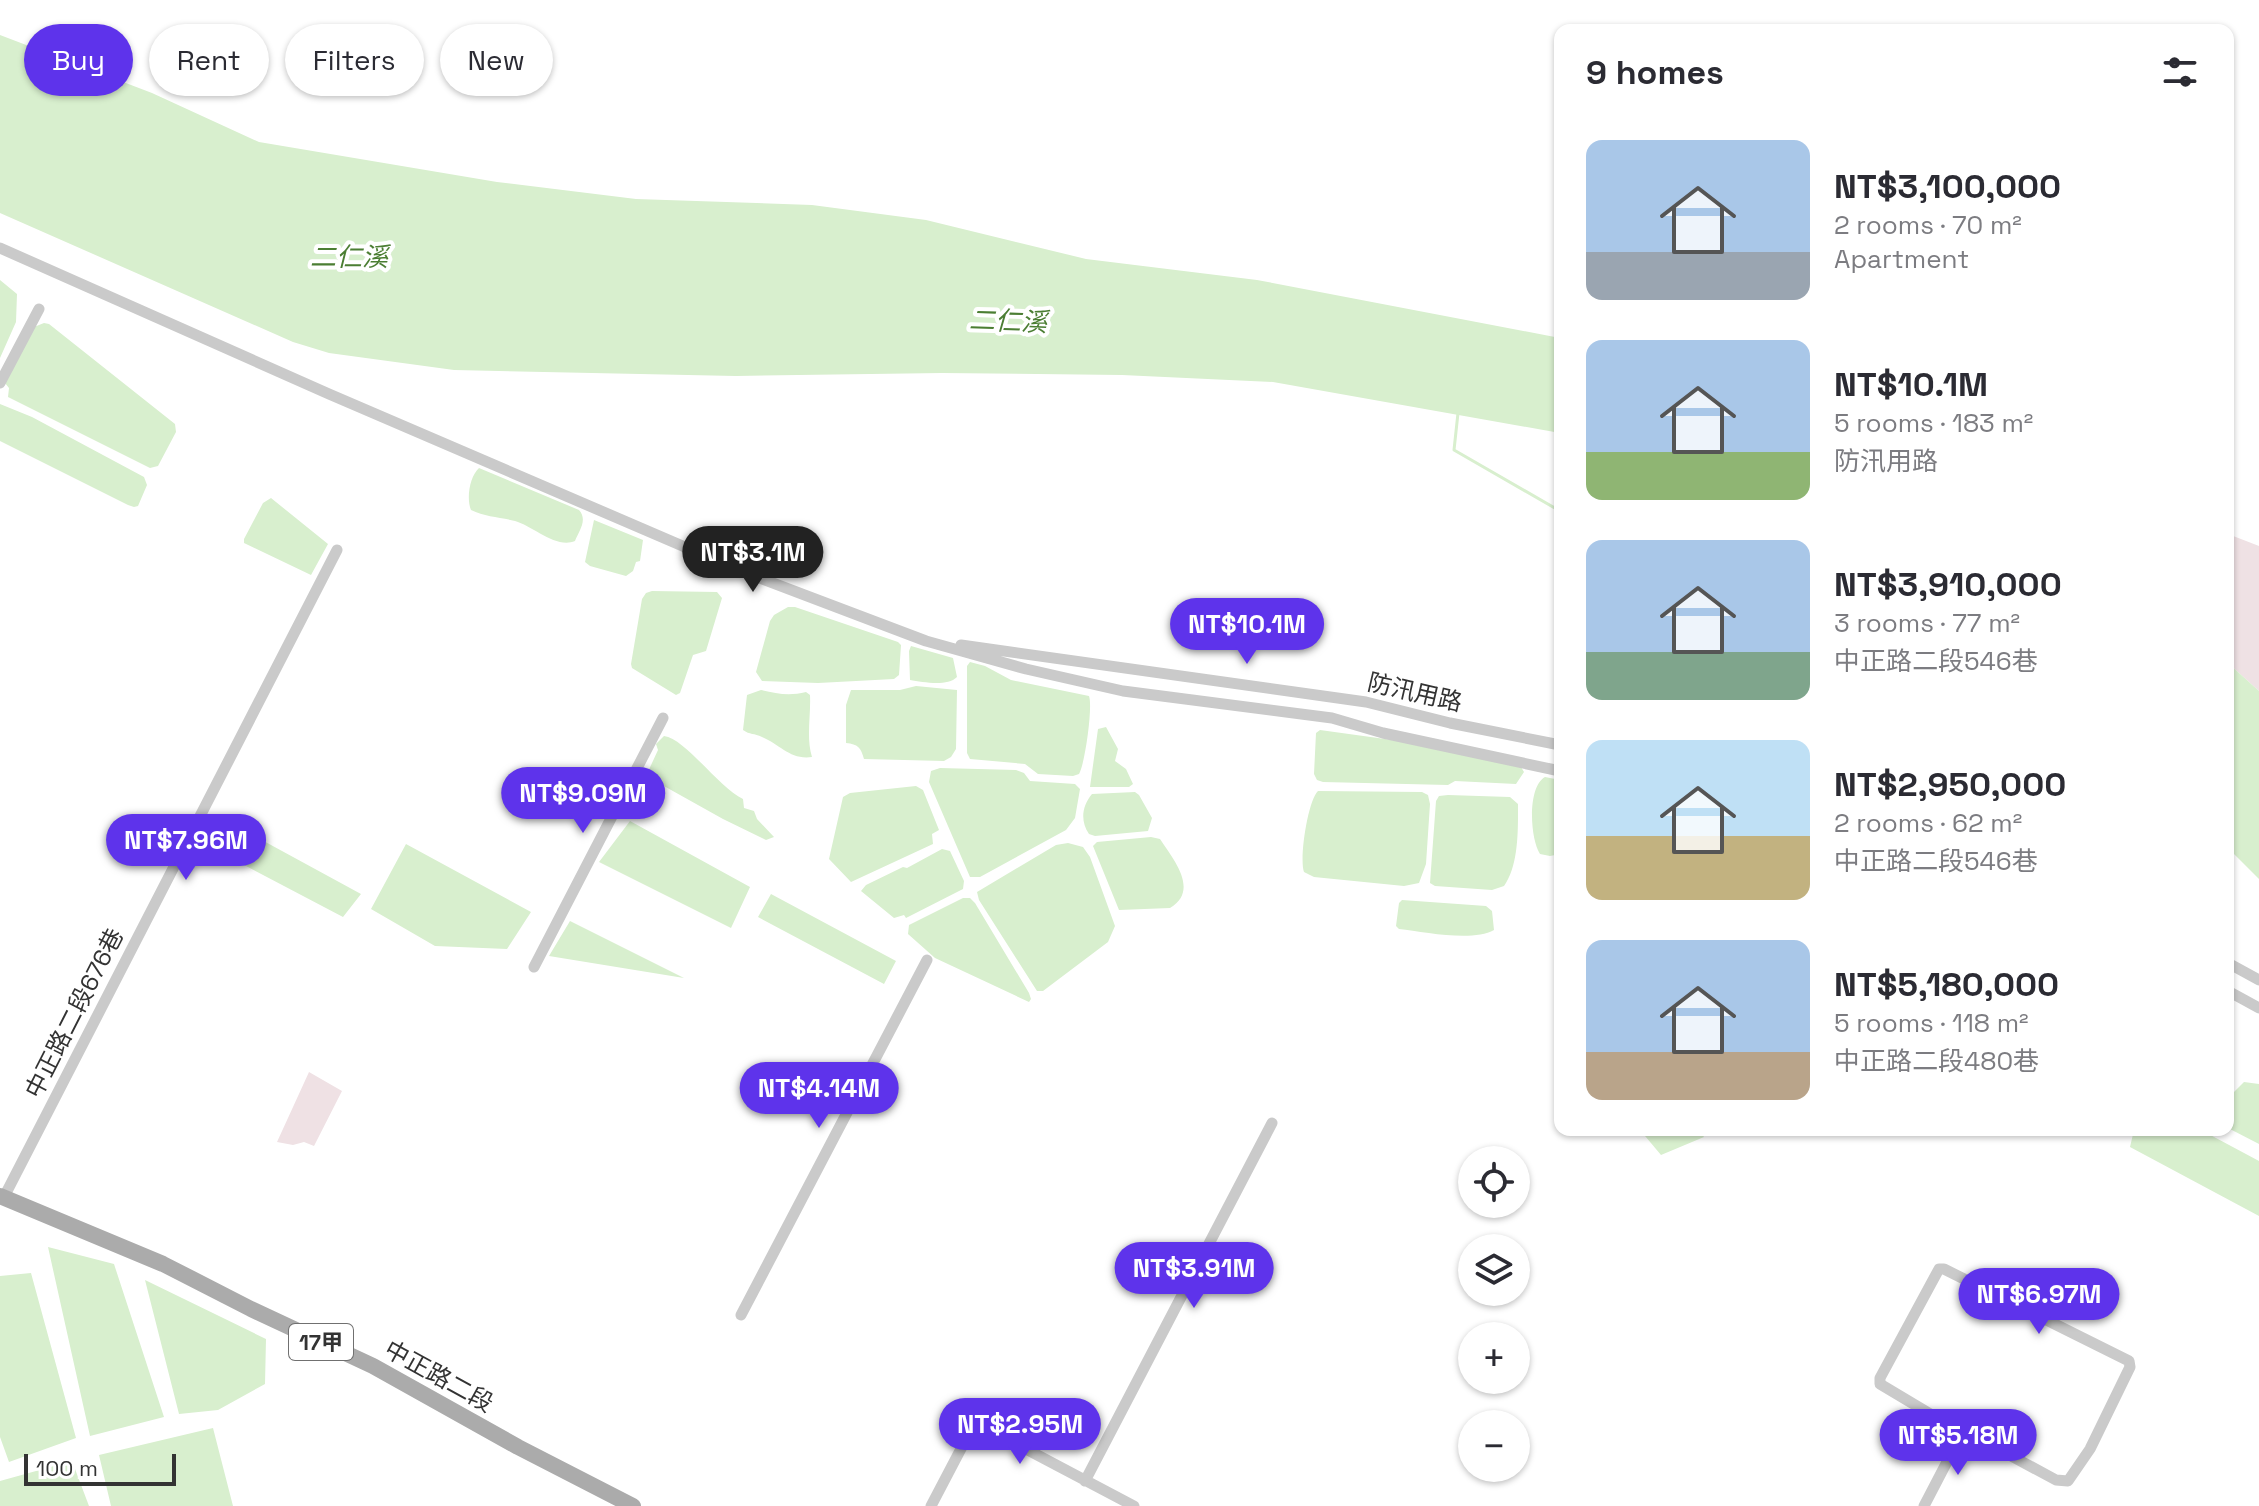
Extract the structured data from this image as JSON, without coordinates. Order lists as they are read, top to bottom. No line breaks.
{"streets":{"main road":["17甲","中正路二段"],"street":["防汛用路","中正路二段676巷"]},"crossings":[["中正路二段676巷","中正路二段"]],"water":["二仁溪"],"scale_bar":"100 m","page":{"chip":["Buy","Rent","Filters","New"],"heading":"9 homes","list":[{"name":"NT$3,100,000","note":"2 rooms · 70 m² · Apartment"},{"name":"NT$10.1M","note":"5 rooms · 183 m² · 防汛用路"},{"name":"NT$3,910,000","note":"3 rooms · 77 m² · 中正路二段546巷"},{"name":"NT$2,950,000","note":"2 rooms · 62 m² · 中正路二段546巷"},{"name":"NT$5,180,000","note":"5 rooms · 118 m² · 中正路二段480巷"}],"price":["NT$3.1M","NT$10.1M","NT$9.09M","NT$7.96M","NT$4.14M","NT$3.91M","NT$6.97M","NT$2.95M","NT$5.18M"],"map_buttons":["+","−"],"scale":"100 m"}}
